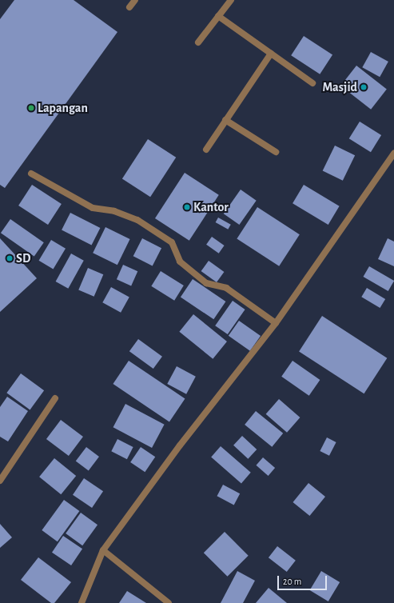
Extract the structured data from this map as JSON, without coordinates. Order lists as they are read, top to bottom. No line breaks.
{"places":["Masjid","Lapangan","Kantor","SD"],"scale_bar":"20 m"}
